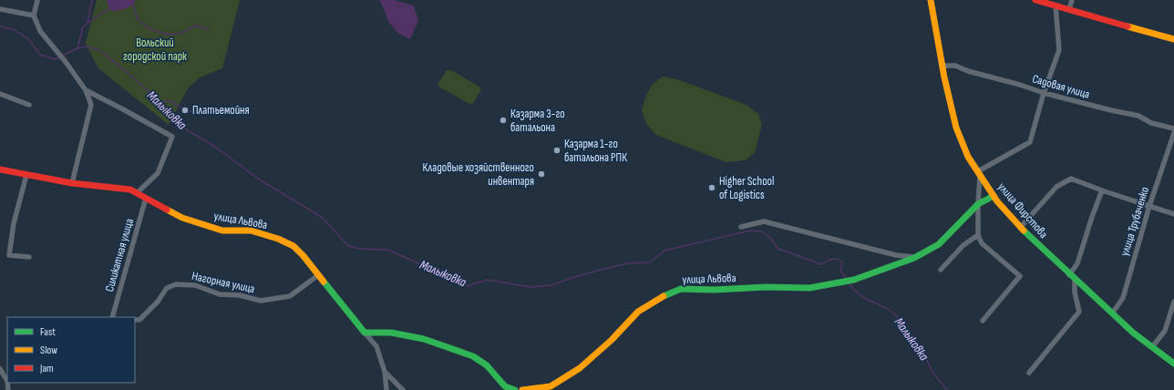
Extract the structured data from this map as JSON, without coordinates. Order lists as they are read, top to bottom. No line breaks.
{"streets":{"street":["Садовая улица","улица Фирстова","улица Львова","улица Трубаченко","Силикатная улица","Нагорная улица"]},"crossings":[["Садовая улица","улица Фирстова"],["улица Фирстова","улица Львова"],["улица Фирстова","улица Трубаченко"],["улица Львова","Силикатная улица"],["улица Львова","Нагорная улица"]],"water":["Малыковка"],"parks":["Вольский городской парк"],"places":["Платьемойня","Казарма 3-го батальона","Казарма 1-го батальона РПК","Кладовые хозяйственного инвентаря","Higher School of Logistics"],"legend":["Fast","Slow","Jam"]}
